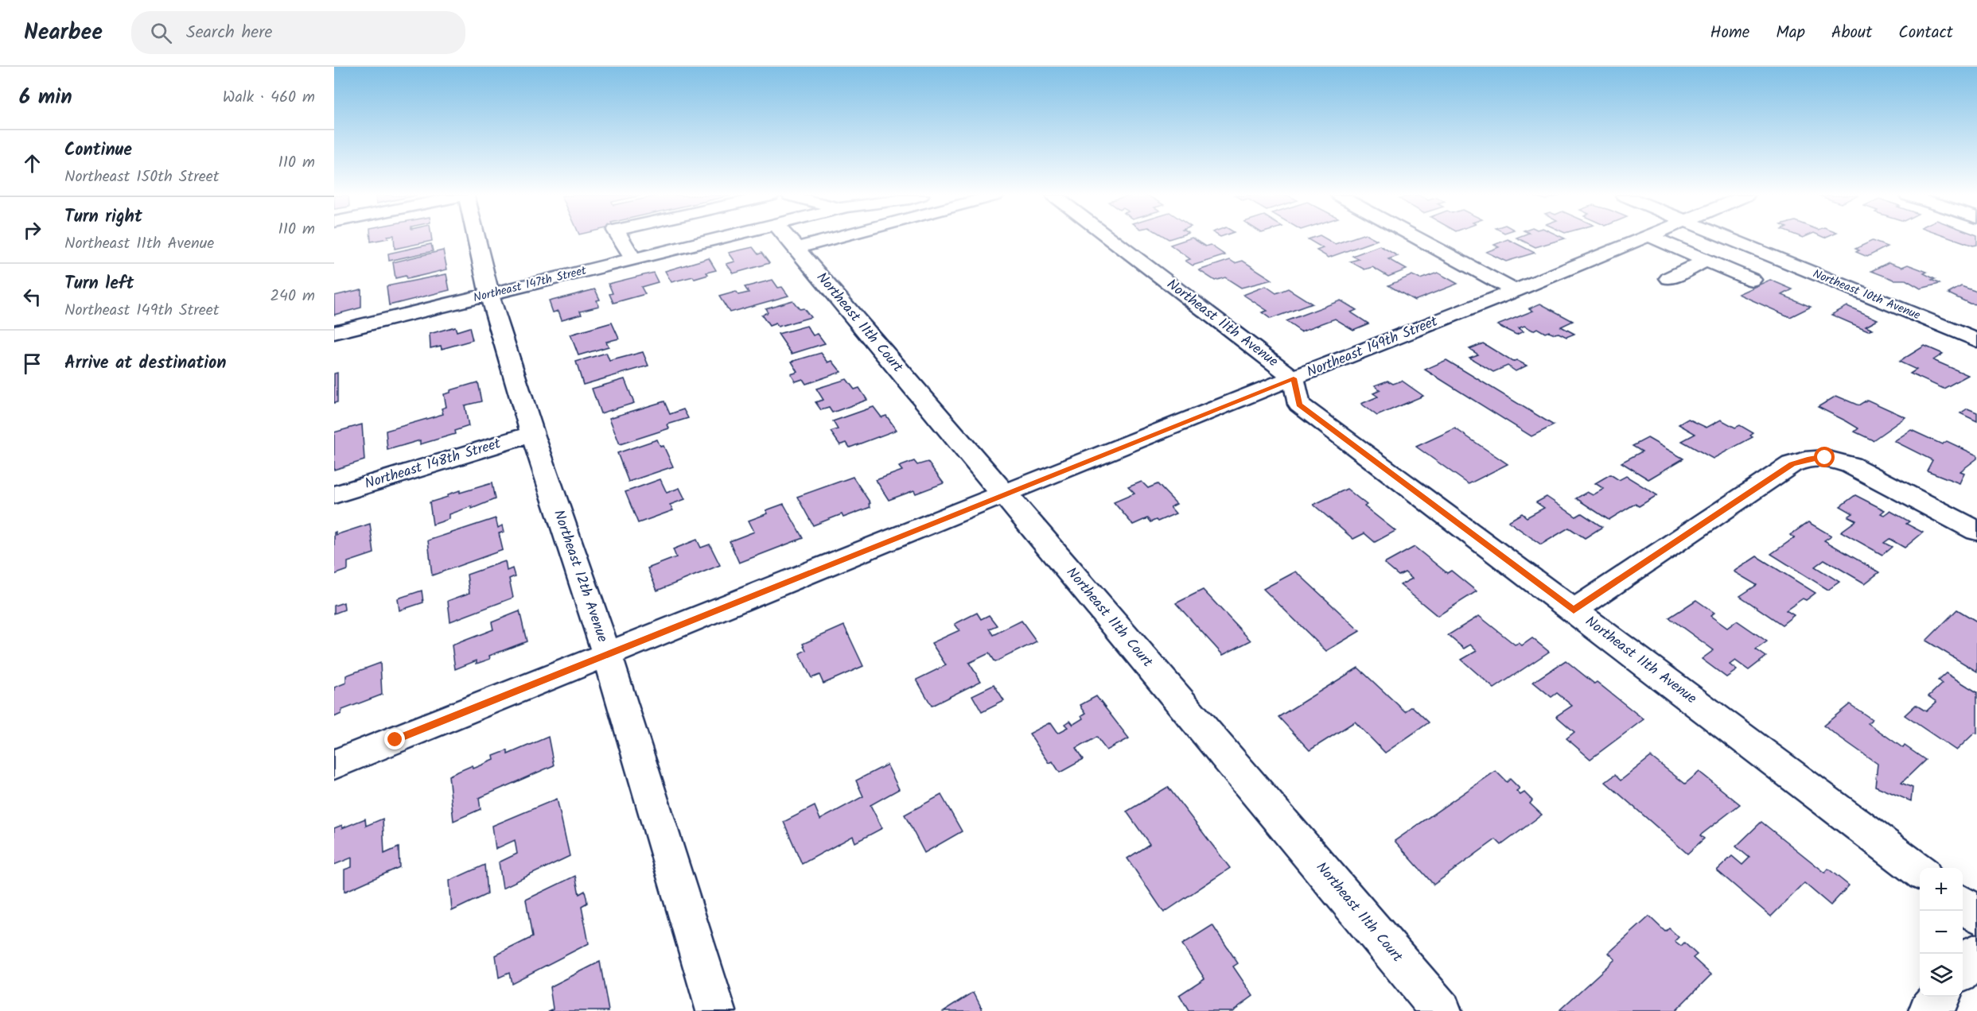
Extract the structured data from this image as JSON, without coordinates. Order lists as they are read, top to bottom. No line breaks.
{"streets":{"street":["Northeast 147th Street","Northeast 10th Avenue","Northeast 11th Court","Northeast 11th Avenue","Northeast 149th Street","Northeast 148th Street","Northeast 12th Avenue"]},"crossings":[["Northeast 147th Street","Northeast 12th Avenue"],["Northeast 11th Court","Northeast 149th Street"],["Northeast 11th Avenue","Northeast 149th Street"],["Northeast 149th Street","Northeast 12th Avenue"],["Northeast 148th Street","Northeast 12th Avenue"]],"page":{"header":"Nearbee","search":"Search here","nav":["Home","Map","About","Contact"],"heading":["6 min","Walk · 460 m"],"list":[["Continue","Northeast 150th Street","110 m"],["Turn right","Northeast 11th Avenue","110 m"],["Turn left","Northeast 149th Street","240 m"],"Arrive at destination"],"map_buttons":["+","−"]}}
